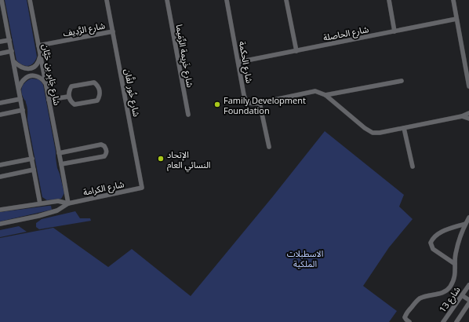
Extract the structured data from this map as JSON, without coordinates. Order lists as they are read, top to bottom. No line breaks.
{"streets":{"street":["شارع الرَّدِيف","شارع الحاصلة","شارع خَرِيمة الرِّمَيما","شارع الحكمة","شارع جَابِر بن حَيَّان","شارع خُور لفَّان","شارع الكرامة","شارع 13"]},"crossings":[["شارع الرَّدِيف","شارع جَابِر بن حَيَّان"],["شارع الرَّدِيف","شارع خُور لفَّان"],["شارع الحاصلة","شارع الحكمة"],["شارع جَابِر بن حَيَّان","شارع الكرامة"],["شارع خُور لفَّان","شارع الكرامة"]],"parks":["الاسطبلات الملكية"],"places":["Family Development Foundation","الإتحاد النسائي العام"]}
